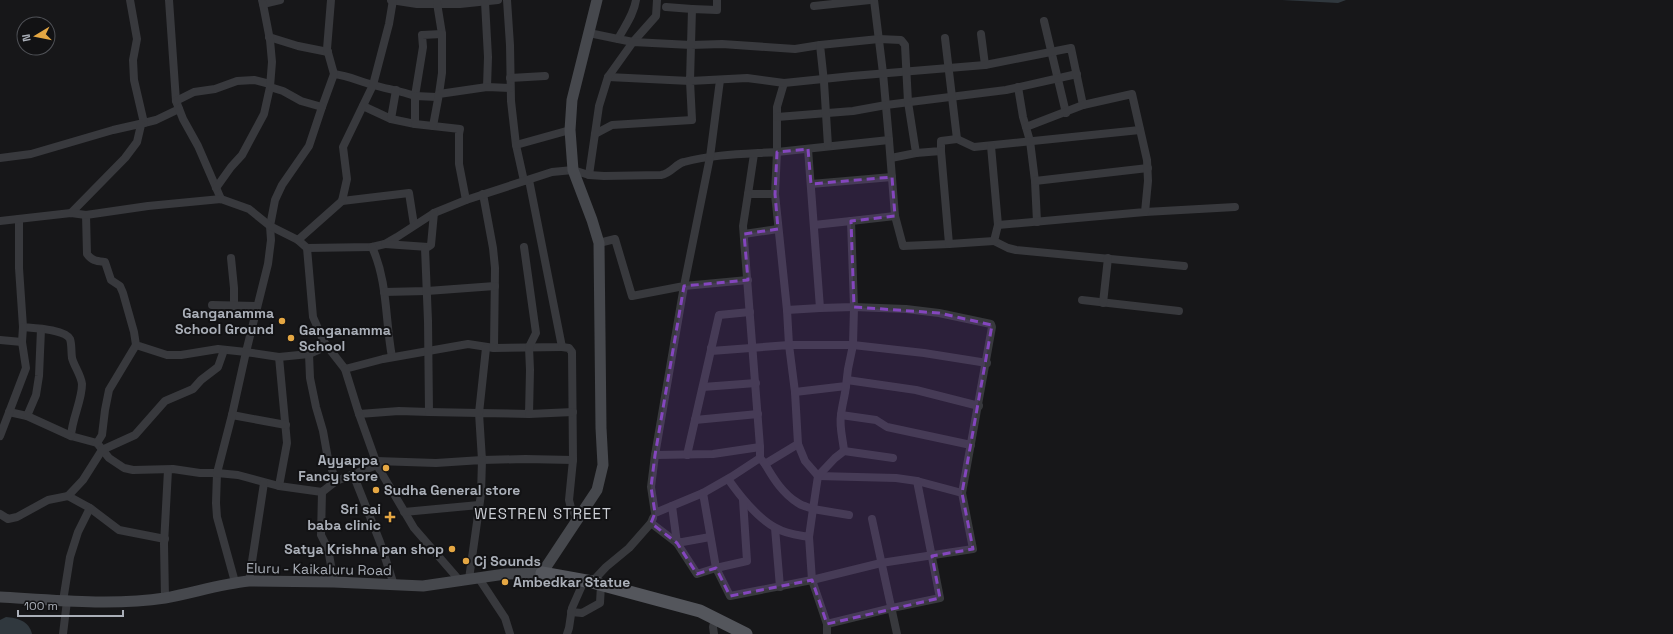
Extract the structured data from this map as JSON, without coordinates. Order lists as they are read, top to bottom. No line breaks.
{"streets":{"main road":["Eluru - Kaikaluru Road"]},"districts":["WESTREN STREET"],"places":{"other":["Ganganamma School Ground","Ganganamma School","Ayyappa Fancy store","Sudha General store","Satya Krishna pan shop","Cj Sounds","Ambedkar Statue"],"health":["Sri sai baba clinic"]},"scale_bar":"100 m","north":"left"}
